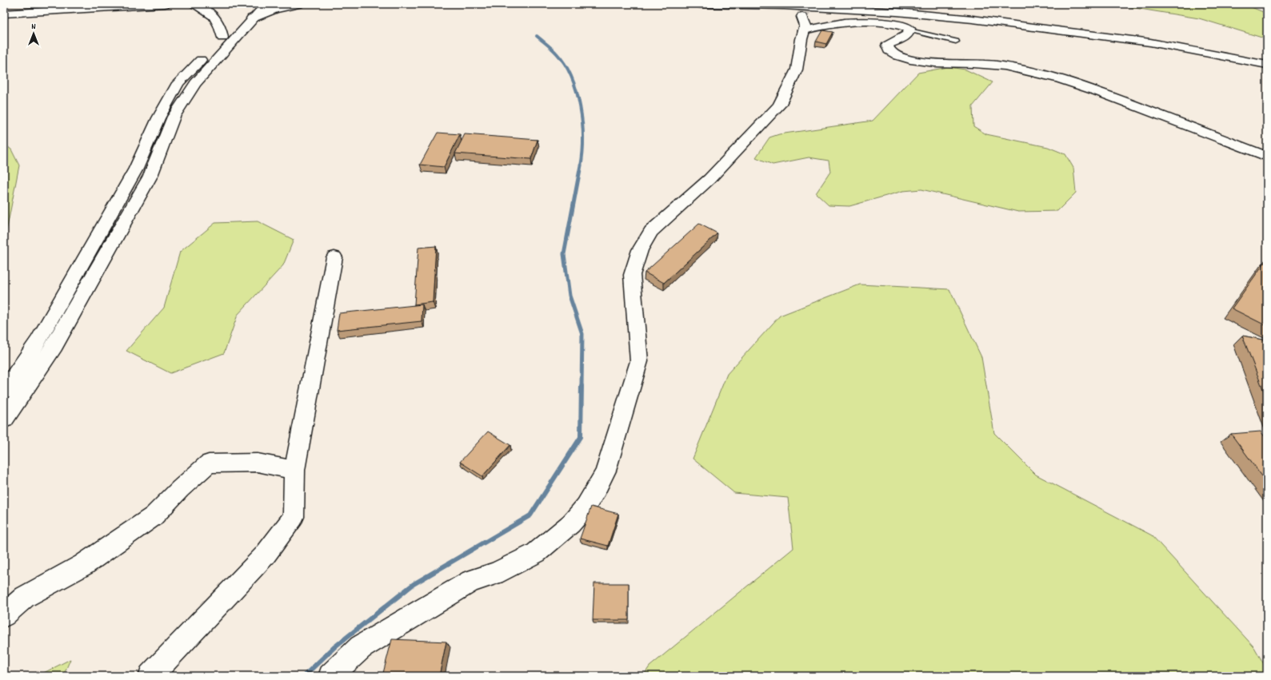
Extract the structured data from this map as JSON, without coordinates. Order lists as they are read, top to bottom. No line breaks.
{"north":"top"}
